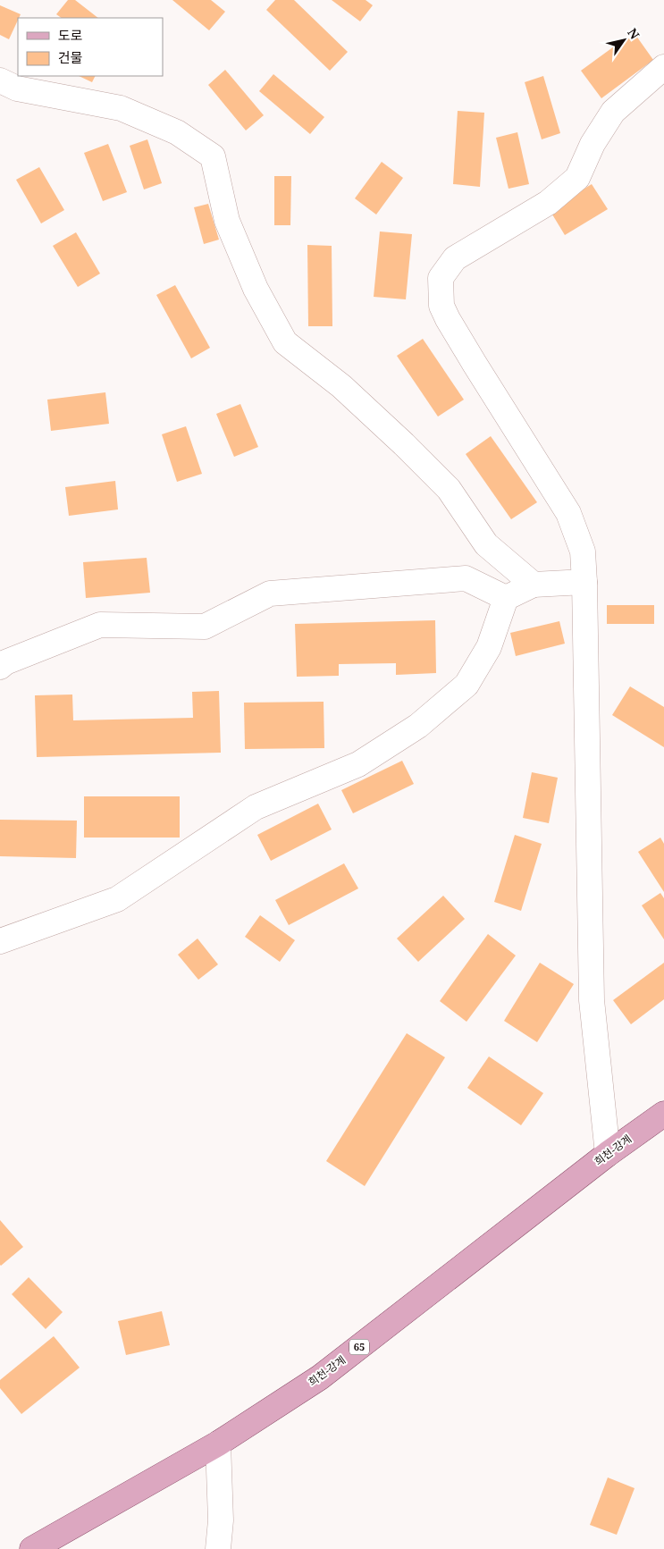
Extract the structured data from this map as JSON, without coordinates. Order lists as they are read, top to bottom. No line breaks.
{"streets":{"main road":["희천-강계","65"]},"legend":["도로","건물"],"north":"top right"}
